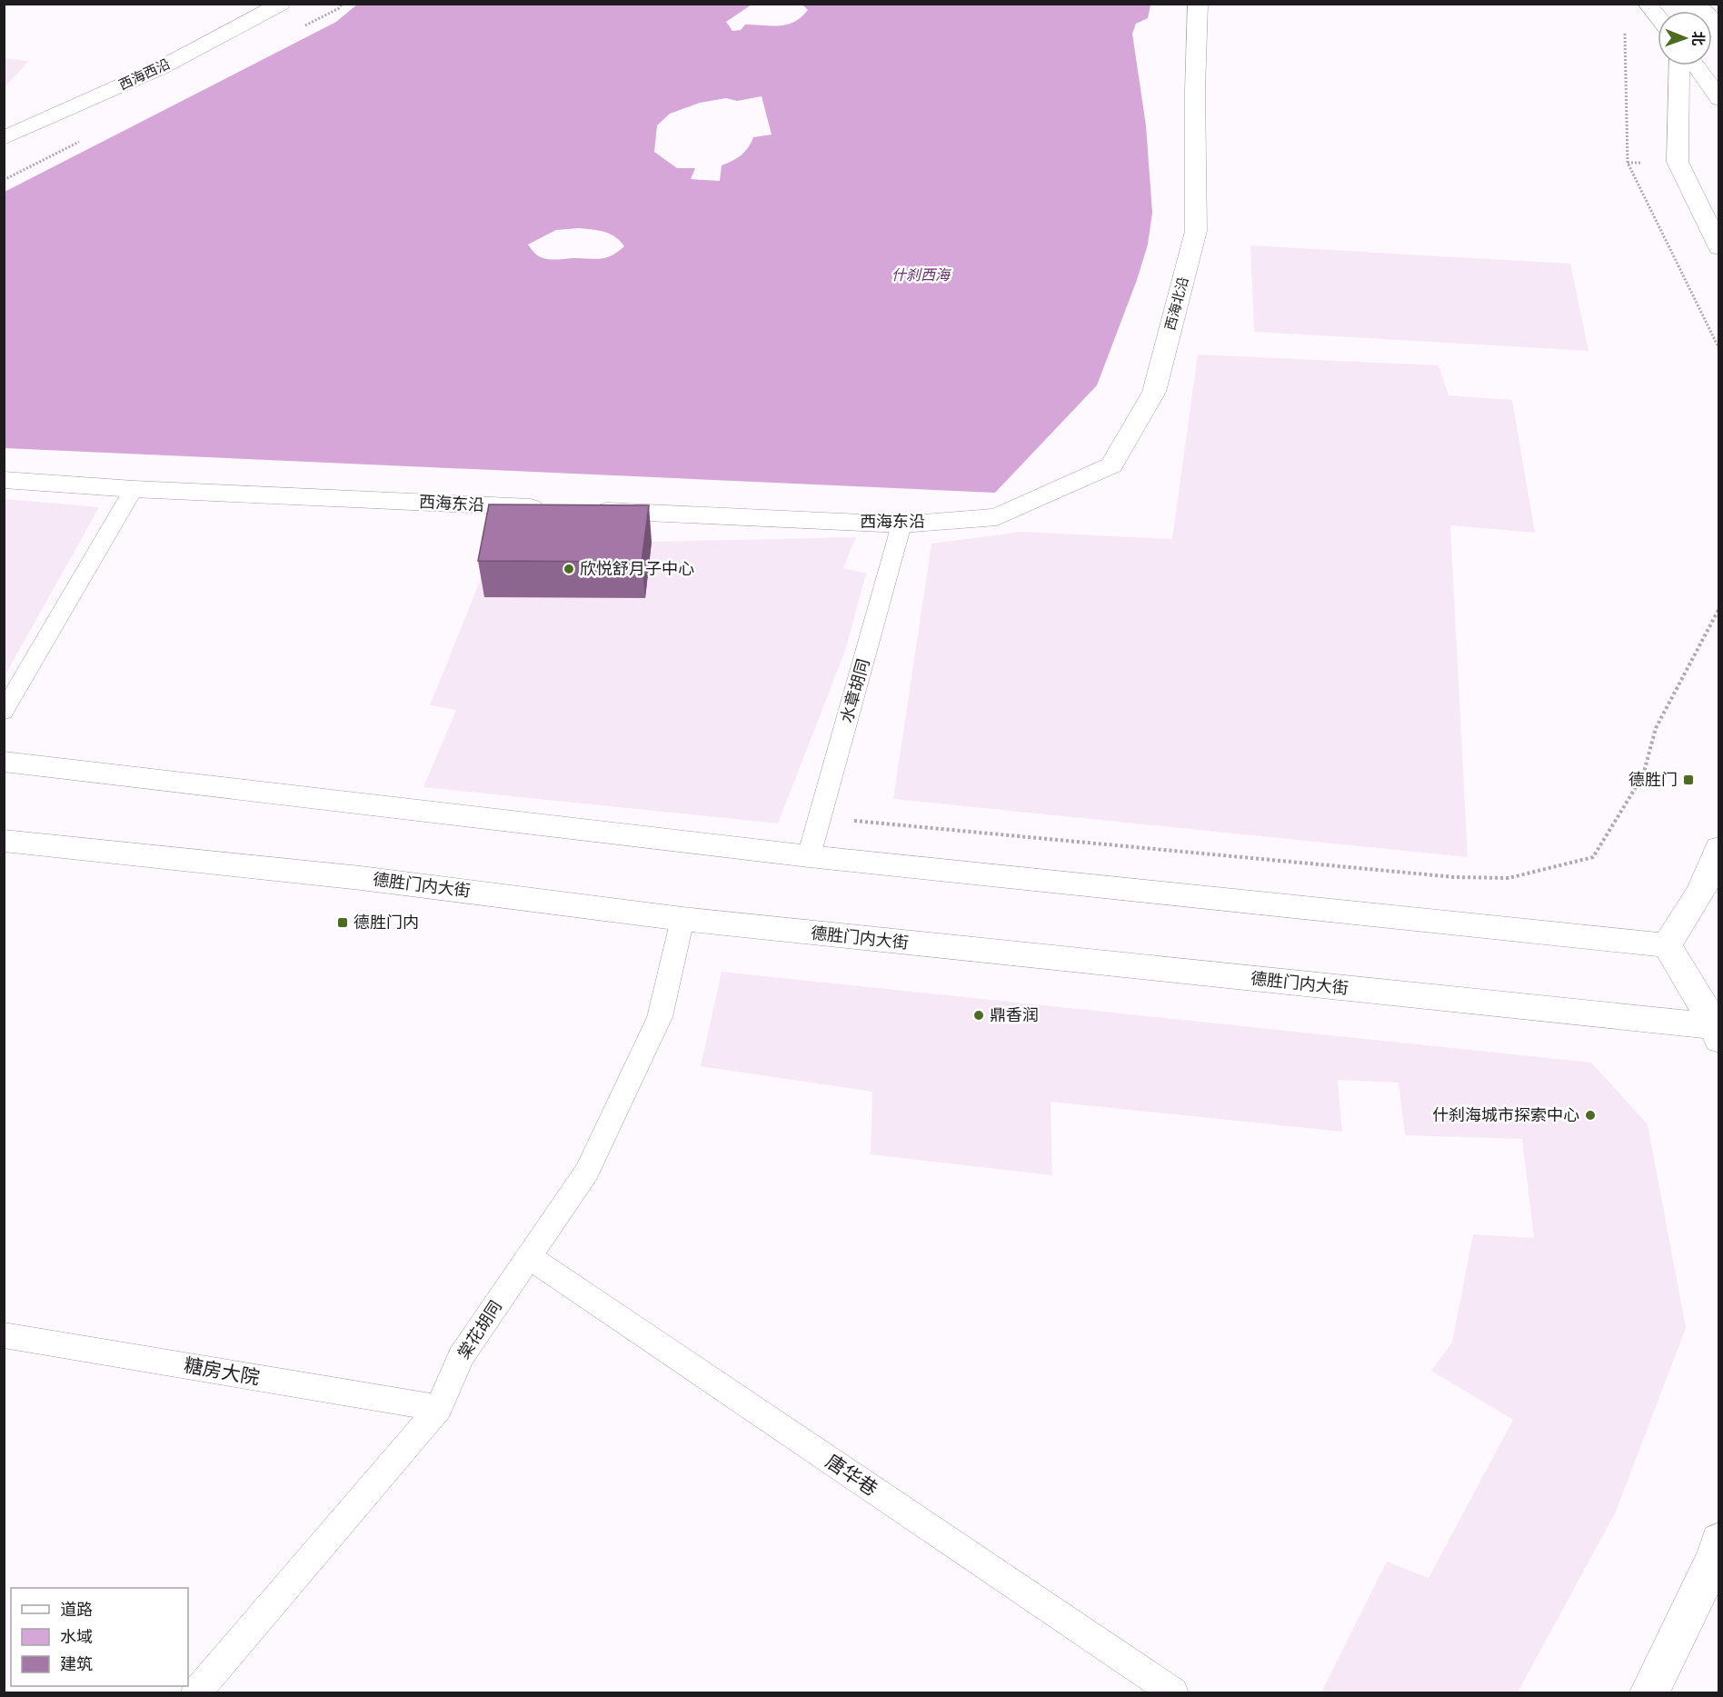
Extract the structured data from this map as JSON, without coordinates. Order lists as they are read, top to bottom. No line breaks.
{"streets":{"main road":["西海西沿","西海北沿","西海东沿","德胜门内大街"],"lane":["水章胡同","棠花胡同","糖房大院","唐华巷"]},"crossings":[["西海北沿","西海东沿"],["西海东沿","水章胡同"],["德胜门内大街","棠花胡同"],["棠花胡同","糖房大院"],["棠花胡同","唐华巷"]],"water":["什刹西海"],"places":{"other":["欣悦舒月子中心","鼎香润","什刹海城市探索中心"],"transit":["德胜门","德胜门内"]},"legend":["道路","水域","建筑"],"north":"right"}
